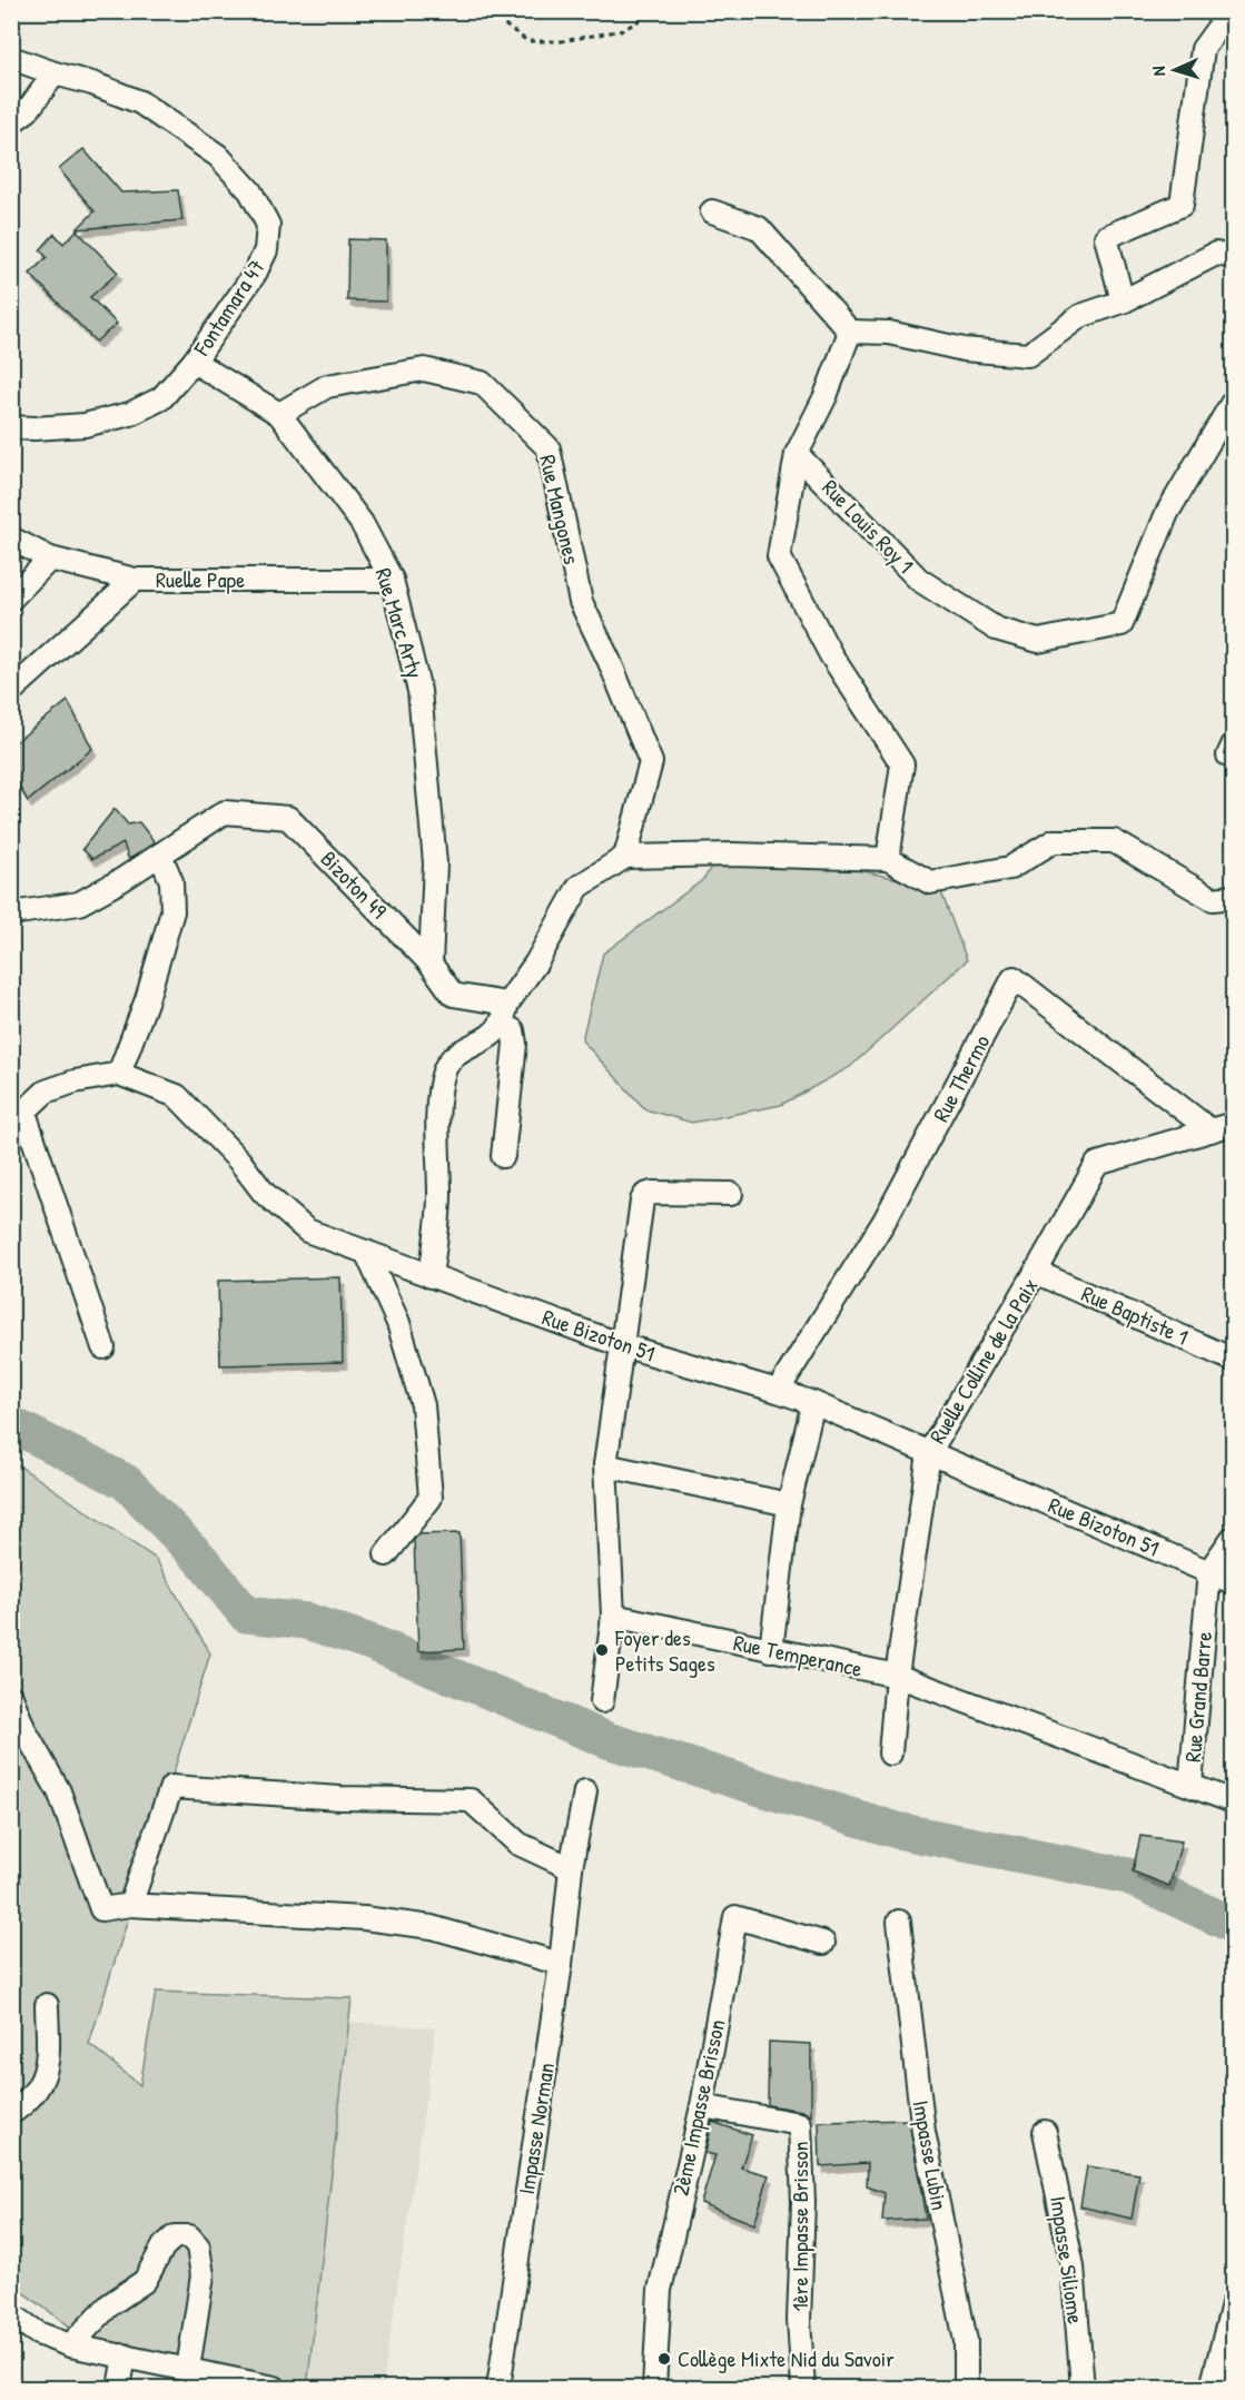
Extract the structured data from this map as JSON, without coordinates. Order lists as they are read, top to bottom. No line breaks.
{"streets":{"street":["Fontamara 47","Rue Mangones","Rue Louis Roy 1","Ruelle Pape","Rue Marc Arty","Bizoton 49","Rue Thermo","Rue Baptiste 1","Rue Bizoton 51","Ruelle Colline de la Paix","Rue Temperance","Rue Grand Barre","2ème Impasse Brisson","Impasse Norman","Impasse Lubin","1ère Impasse Brisson","Impasse Siliome"]},"crossings":[["Fontamara 47","Rue Marc Arty"],["Rue Mangones","Rue Marc Arty"],["Ruelle Pape","Rue Marc Arty"],["Rue Marc Arty","Bizoton 49"],["Rue Thermo","Rue Bizoton 51"],["Rue Thermo","Ruelle Colline de la Paix"],["Rue Baptiste 1","Ruelle Colline de la Paix"],["Rue Bizoton 51","Ruelle Colline de la Paix"],["Rue Bizoton 51","Rue Grand Barre"],["Ruelle Colline de la Paix","Rue Temperance"],["Rue Temperance","Rue Grand Barre"],["2ème Impasse Brisson","1ère Impasse Brisson"]],"places":["Foyer des Petits Sages","Collège Mixte Nid du Savoir"],"north":"left"}
